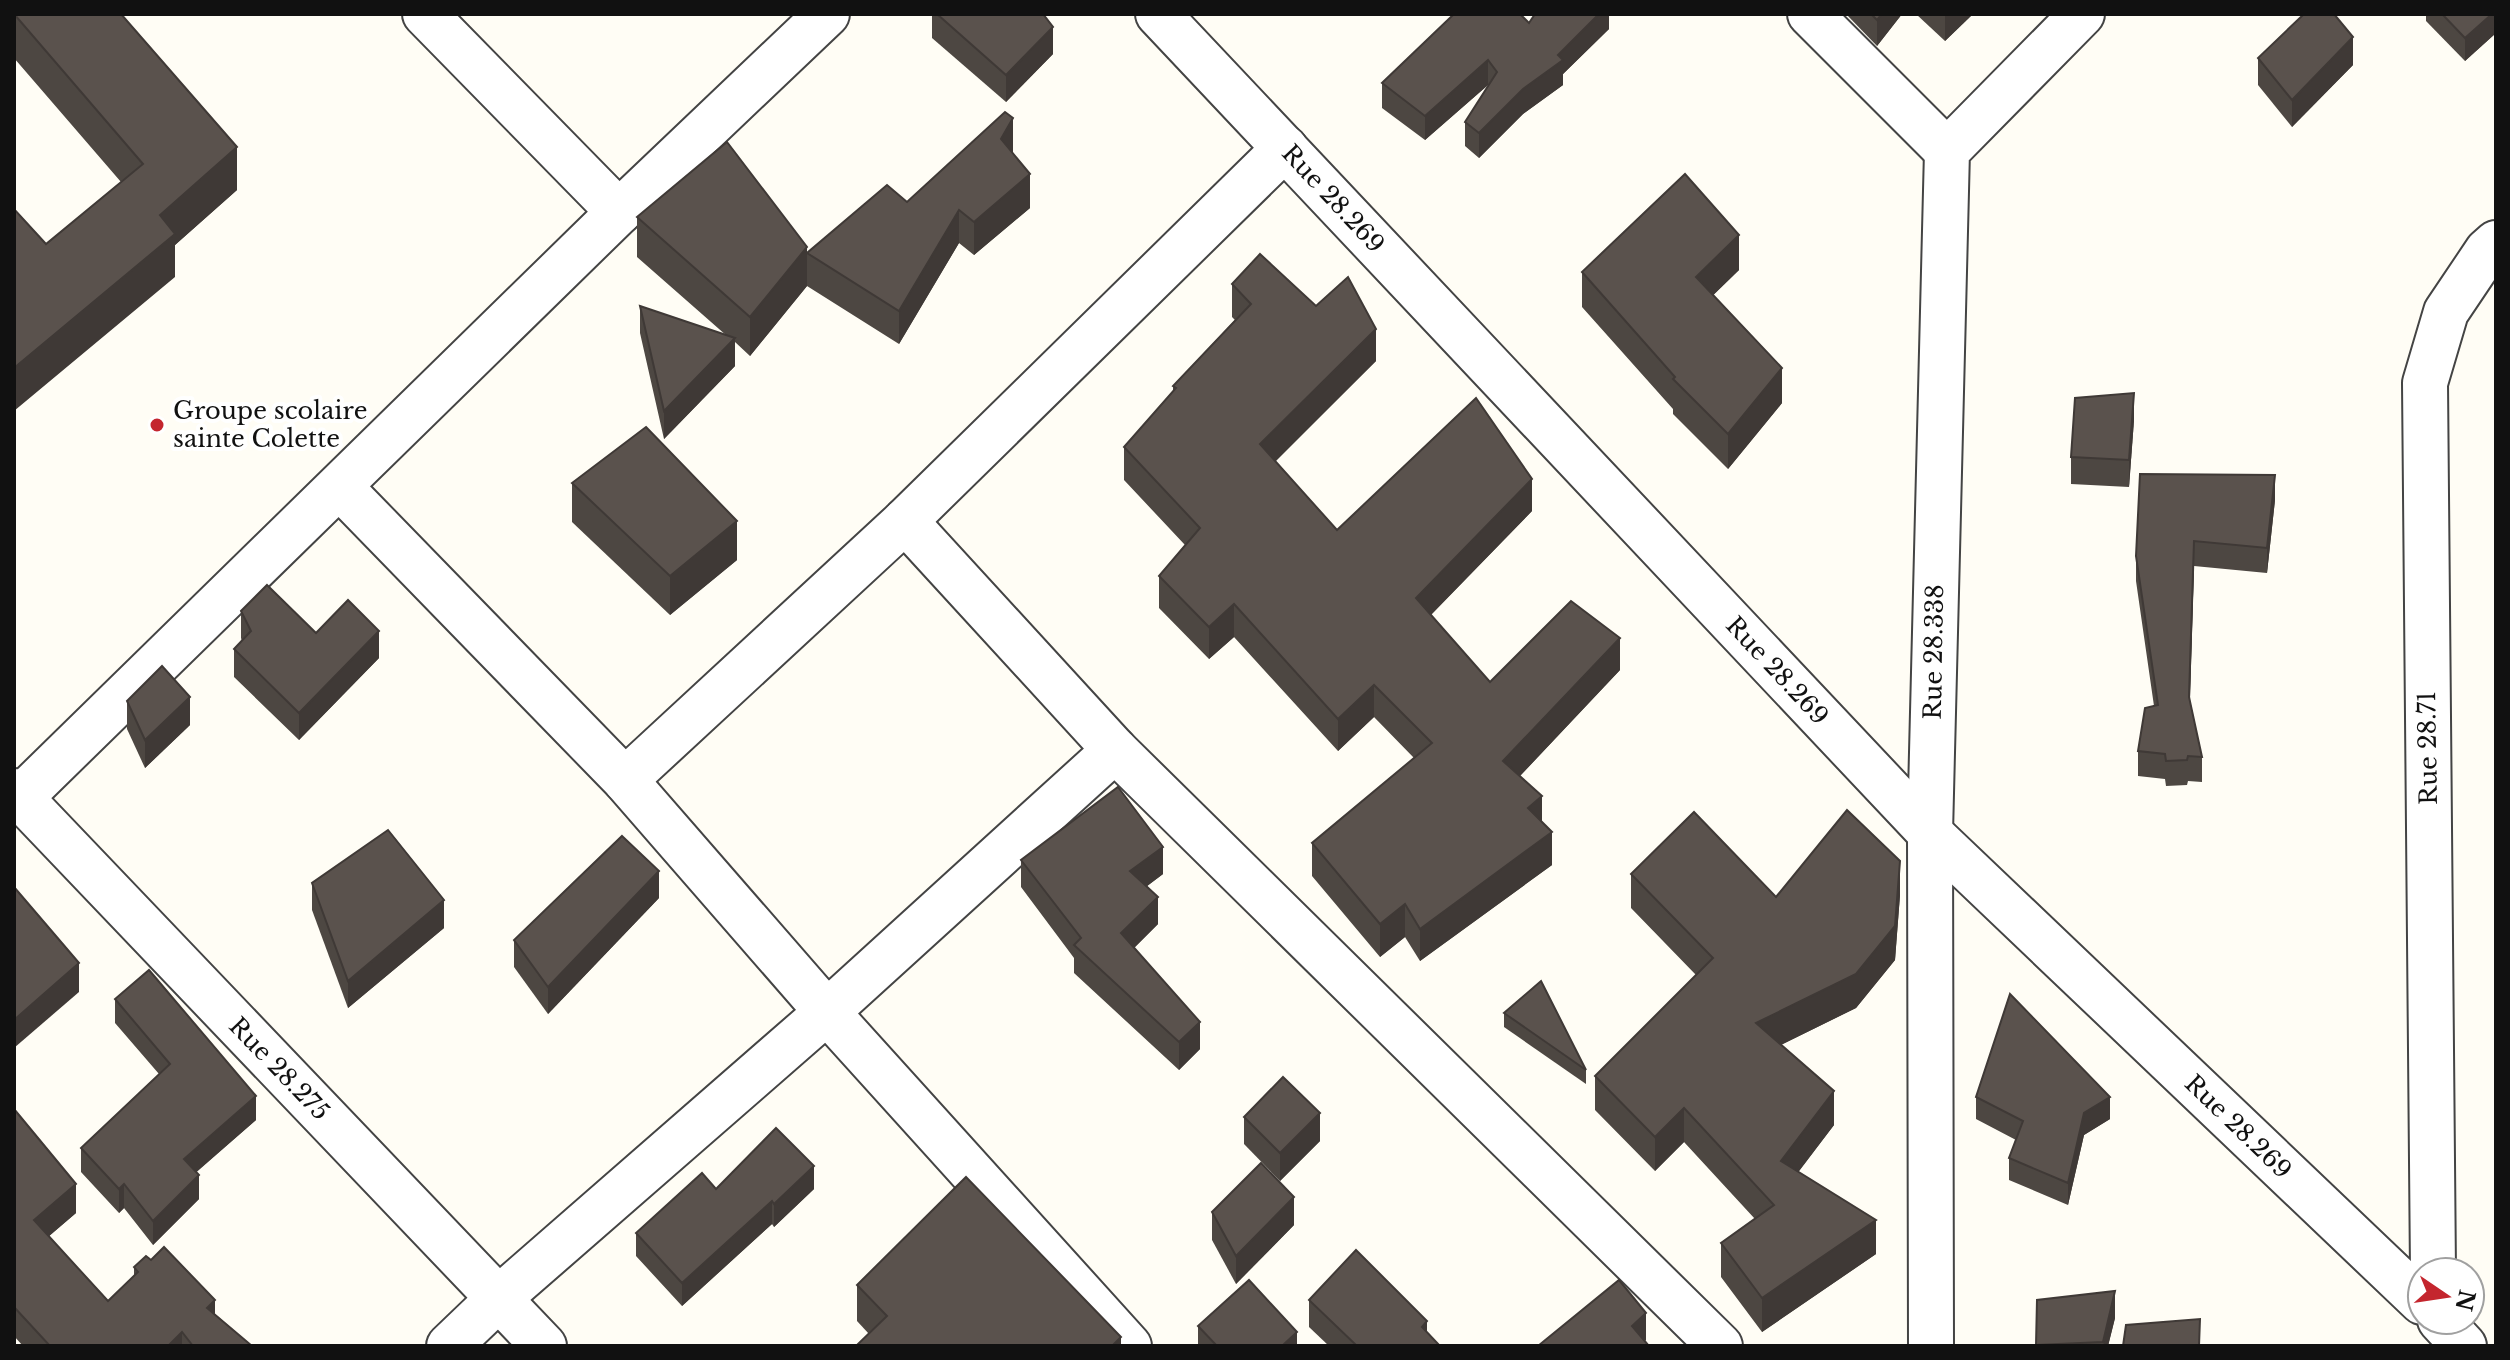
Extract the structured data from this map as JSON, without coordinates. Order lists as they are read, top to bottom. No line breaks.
{"streets":{"street":["Rue 28.269","Rue 28.338","Rue 28.71","Rue 28.275"]},"crossings":[["Rue 28.269","Rue 28.338"]],"places":["Groupe scolaire sainte Colette"],"north":"right"}
